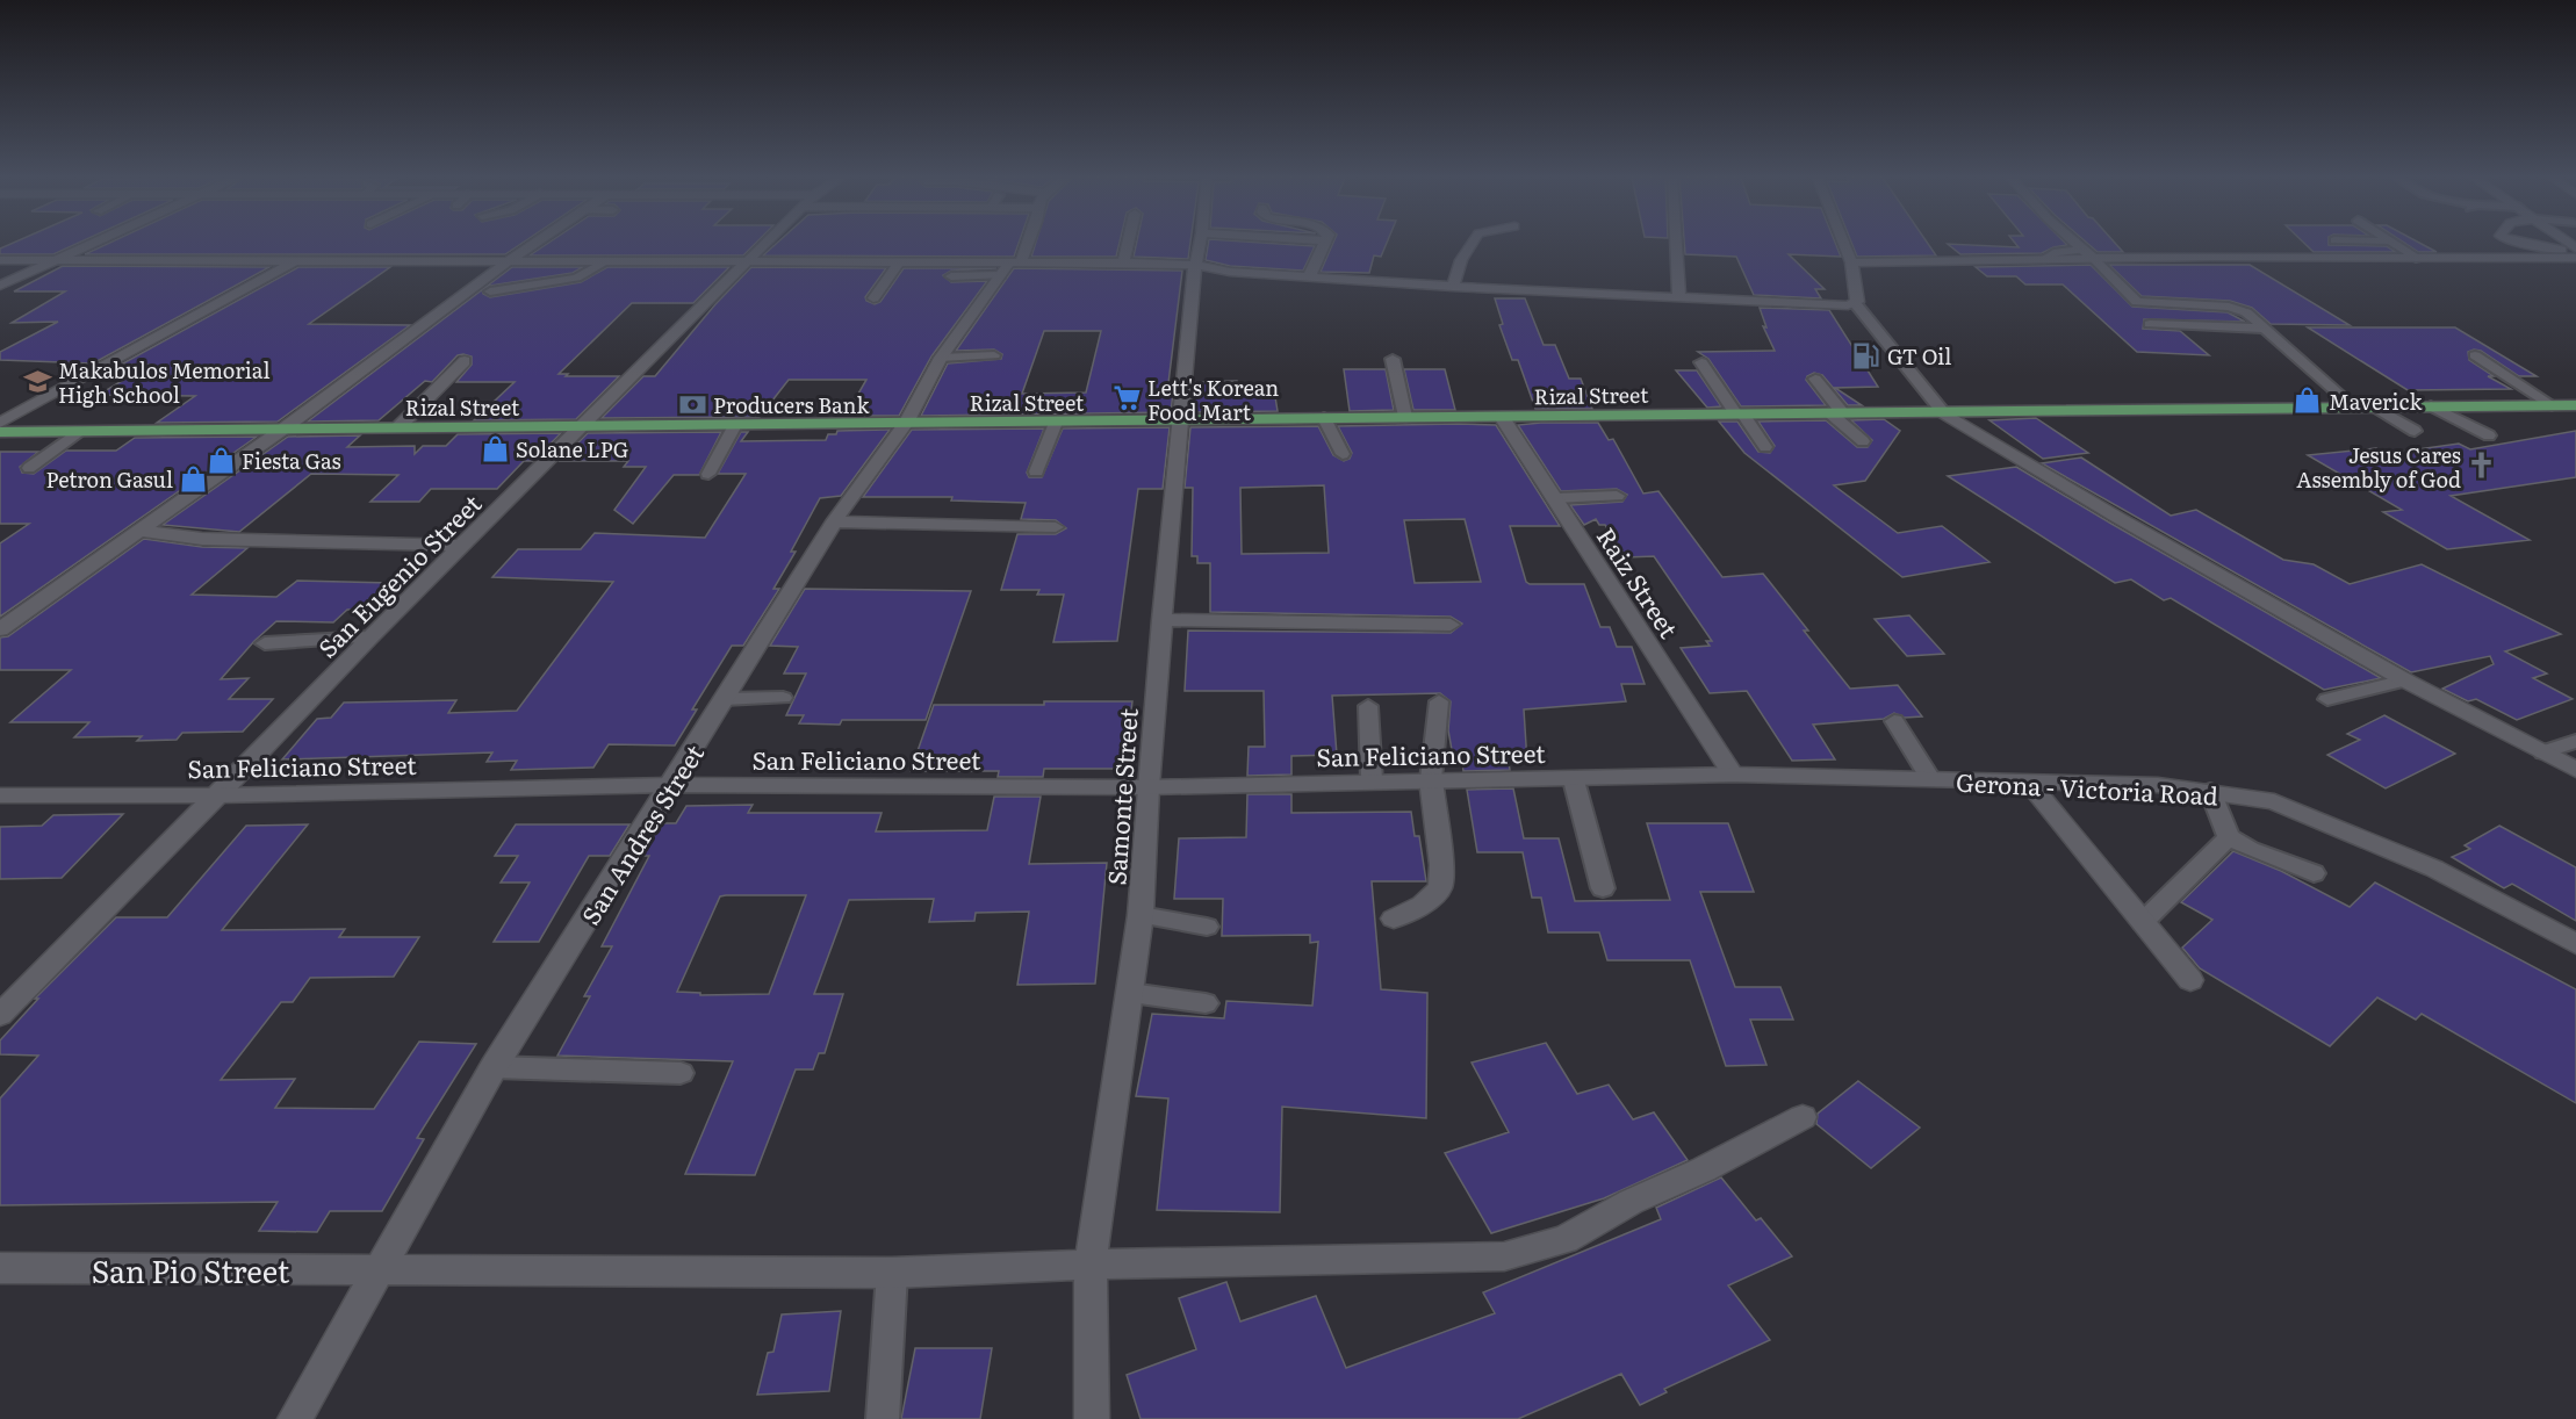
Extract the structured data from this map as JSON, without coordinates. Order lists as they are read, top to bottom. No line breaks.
{"streets":{"main road":["Rizal Street"],"street":["San Eugenio Street","Raiz Street","San Feliciano Street","Gerona - Victoria Road","Samonte Street","San Andres Street","San Pio Street"]},"crossings":[["Rizal Street","San Eugenio Street"],["Rizal Street","Raiz Street"],["Rizal Street","Samonte Street"],["Rizal Street","San Andres Street"],["San Eugenio Street","San Feliciano Street"],["Raiz Street","San Feliciano Street"],["Raiz Street","Gerona - Victoria Road"],["San Feliciano Street","Gerona - Victoria Road"],["San Feliciano Street","Samonte Street"],["San Feliciano Street","San Andres Street"],["Samonte Street","San Pio Street"],["San Andres Street","San Pio Street"]],"places":{"fuel station":["GT Oil"],"school or university":["Makabulos Memorial High School"],"supermarket":["Lett's Korean Food Mart"],"shop":["Maverick","Solane LPG","Fiesta Gas","Petron Gasul"],"bank":["Producers Bank"],"church":["Jesus Cares Assembly of God"]}}
